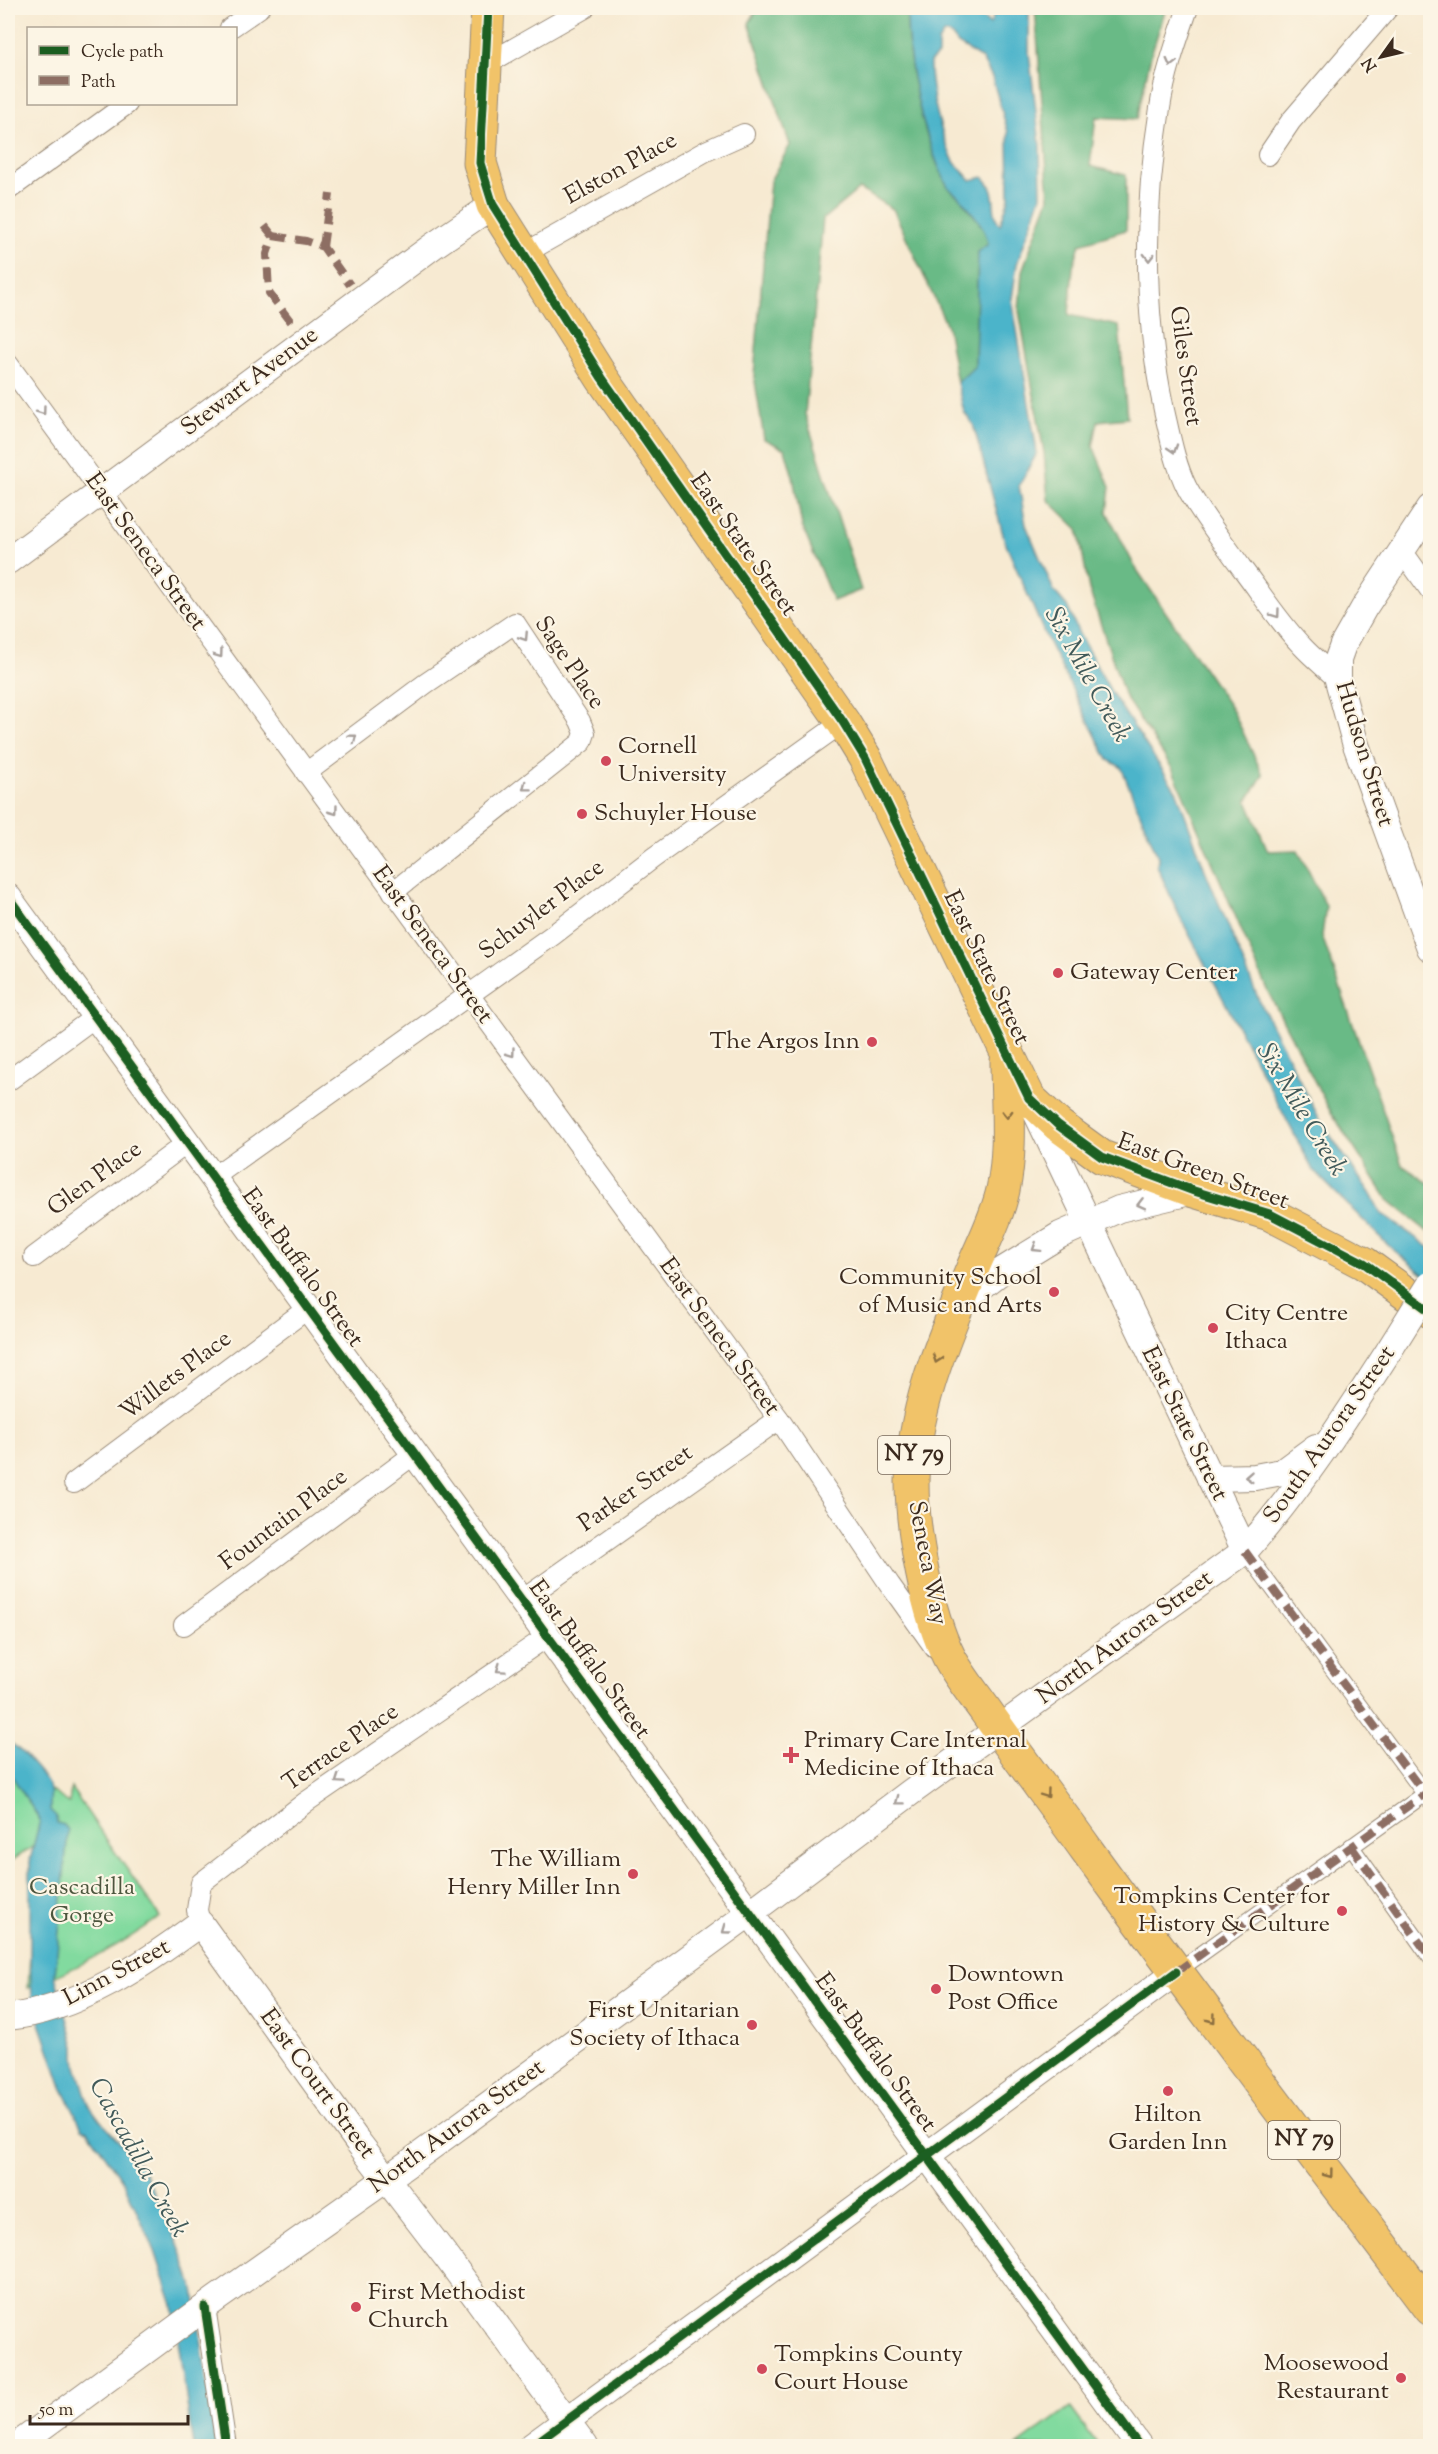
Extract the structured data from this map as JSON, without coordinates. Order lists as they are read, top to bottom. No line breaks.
{"streets":{"highway":["East State Street","East Seneca Street","East Green Street","NY 79","Seneca Way"],"street":["Elston Place","Giles Street","Stewart Avenue","Sage Place","Hudson Street","Schuyler Place","Glen Place","East Buffalo Street","Willets Place","South Aurora Street","Parker Street","Fountain Place","North Aurora Street","Terrace Place","Linn Street","East Court Street"]},"crossings":[["Elston Place","East State Street"],["Giles Street","Hudson Street"],["Stewart Avenue","East State Street"],["Stewart Avenue","East Seneca Street"],["East State Street","Schuyler Place"],["East State Street","East Green Street"],["East State Street","South Aurora Street"],["East State Street","Seneca Way"],["East State Street","North Aurora Street"],["East Seneca Street","Sage Place"],["East Seneca Street","Schuyler Place"],["East Seneca Street","Parker Street"],["East Seneca Street","Seneca Way"],["East Seneca Street","North Aurora Street"],["Schuyler Place","East Buffalo Street"],["Glen Place","East Buffalo Street"],["East Buffalo Street","Willets Place"],["East Buffalo Street","Parker Street"],["East Buffalo Street","Fountain Place"],["East Buffalo Street","North Aurora Street"],["East Buffalo Street","Terrace Place"],["South Aurora Street","North Aurora Street"],["North Aurora Street","East Court Street"],["Terrace Place","Linn Street"],["Terrace Place","East Court Street"],["Linn Street","East Court Street"]],"one_way":["Giles Street","East Seneca Street","Seneca Way","North Aurora Street","Terrace Place"],"water":["Six Mile Creek","Cascadilla Creek"],"parks":["Cascadilla Gorge"],"places":{"other":["Cornell University","Schuyler House","Gateway Center","The Argos Inn","Community School of Music and Arts","City Centre Ithaca","The William Henry Miller Inn","Tompkins Center for History & Culture","Downtown Post Office","First Unitarian Society of Ithaca","Hilton Garden Inn","First Methodist Church","Tompkins County Court House","Moosewood Restaurant"],"health":["Primary Care Internal Medicine of Ithaca"]},"legend":["Cycle path","Path"],"scale_bar":"50 m","north":"bottom left"}
